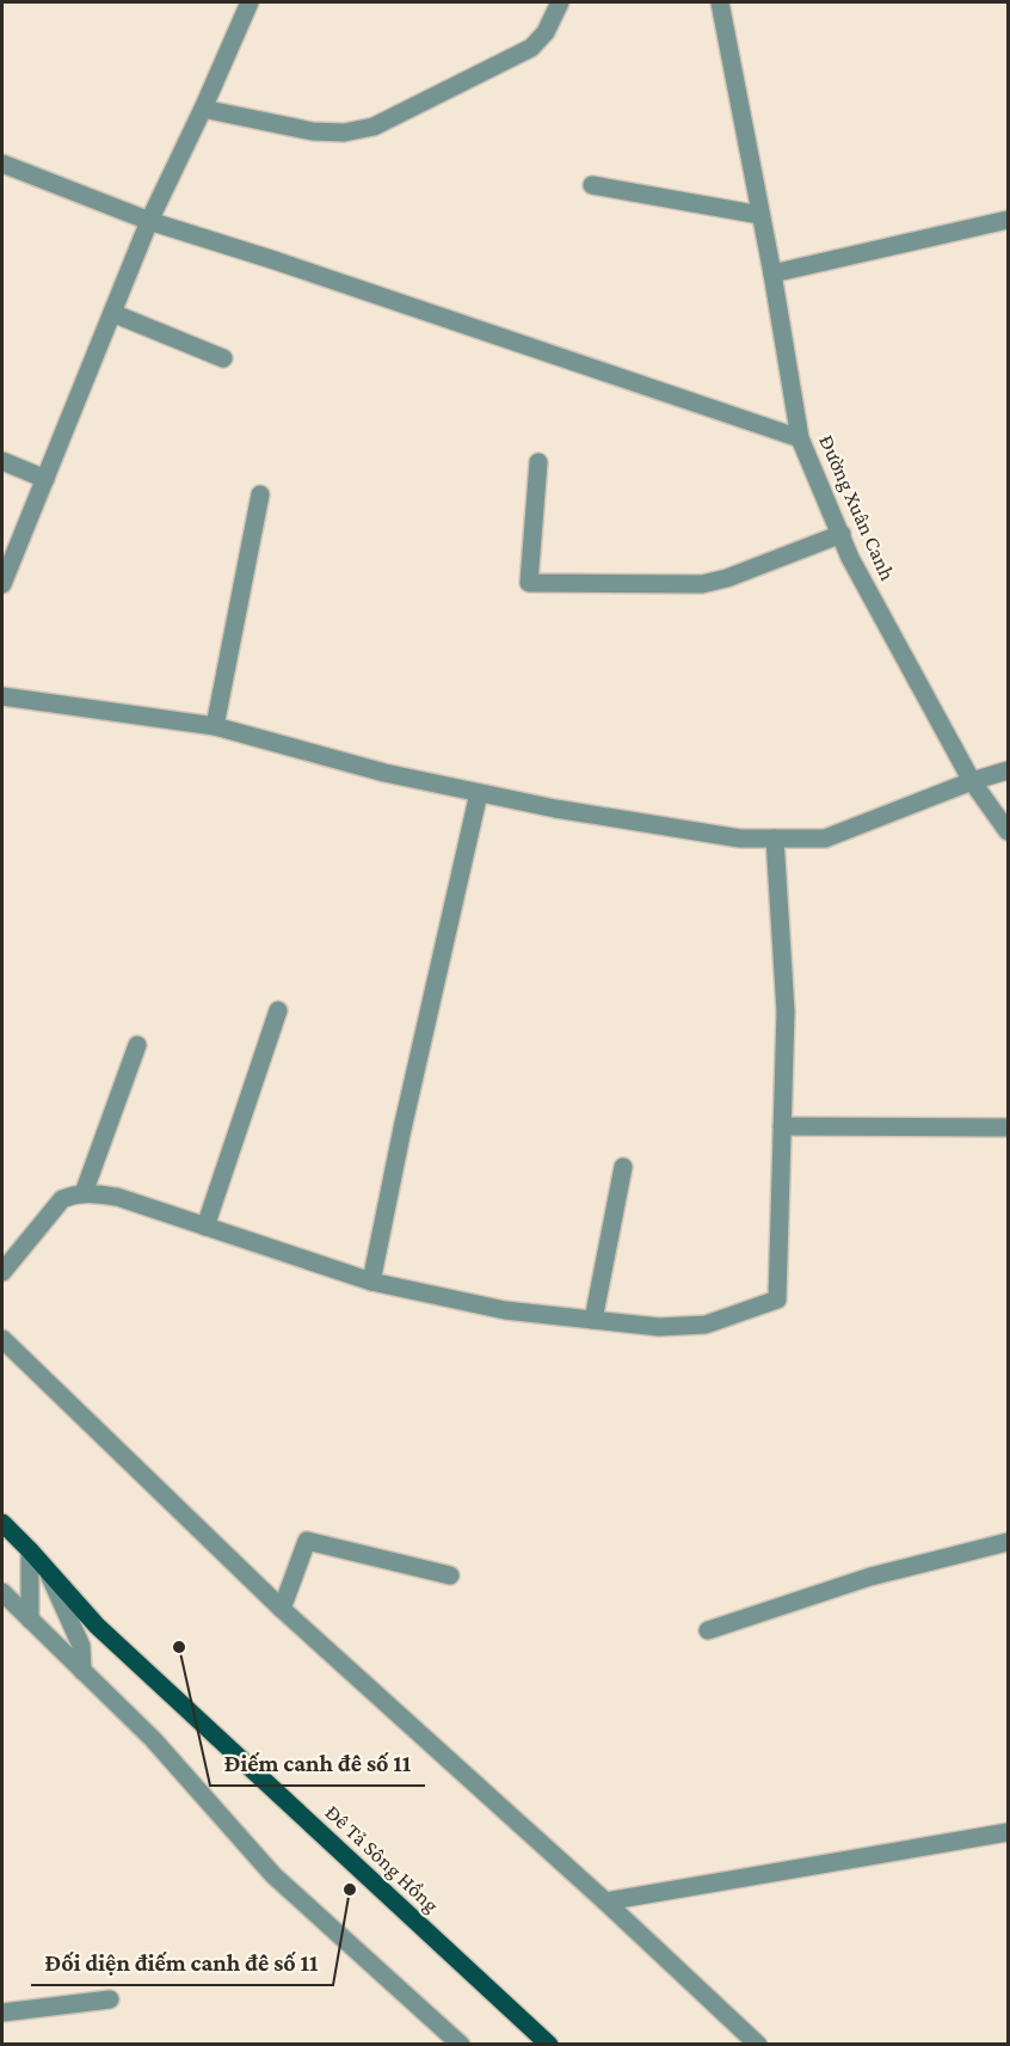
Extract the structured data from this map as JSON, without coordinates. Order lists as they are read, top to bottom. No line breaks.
{"streets":{"main road":["Đê Tả Sông Hồng"],"street":["Đường Xuân Canh"]},"places":["Điếm canh đê số 11","Đối diện điếm canh đê số 11"]}
